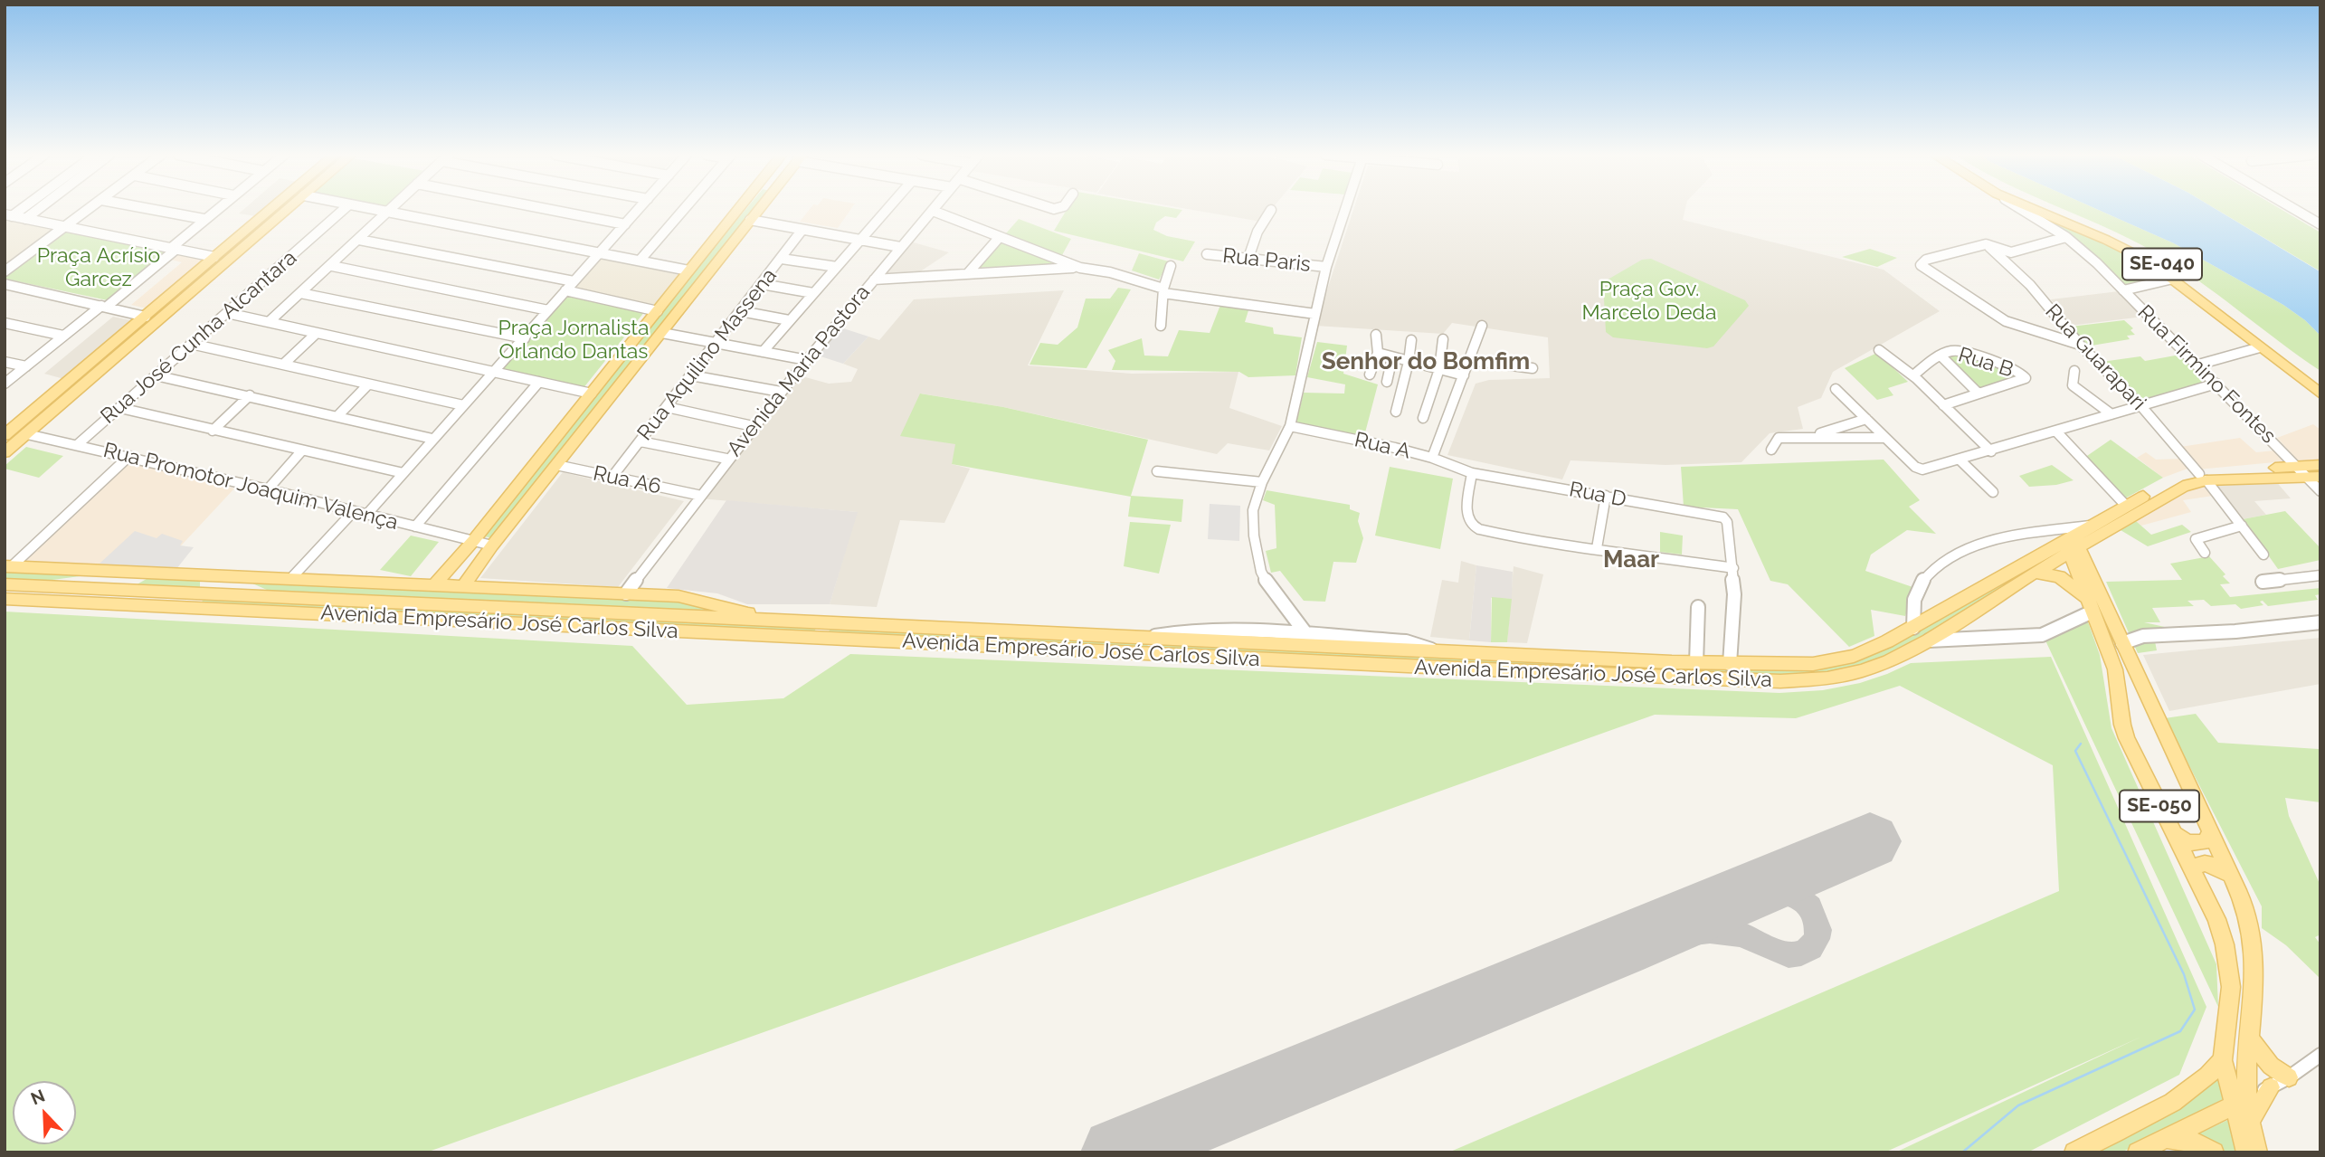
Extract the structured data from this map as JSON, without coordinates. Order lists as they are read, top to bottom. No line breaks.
{"streets":{"main road":["SE-040","Avenida Empresário José Carlos Silva","SE-050"],"street":["Rua Paris","Rua José Cunha Alcantara","Rua Aquilino Massena","Rua Guarapari","Rua B","Avenida Maria Pastora","Rua Firmino Fontes","Rua A","Rua A6","Rua Promotor Joaquim Valença","Rua D"]},"crossings":[["Rua José Cunha Alcantara","Rua Promotor Joaquim Valença"],["Rua Aquilino Massena","Rua A6"],["Rua Guarapari","Avenida Empresário José Carlos Silva"],["Avenida Maria Pastora","Rua A6"],["Avenida Maria Pastora","Avenida Empresário José Carlos Silva"],["Rua Firmino Fontes","Avenida Empresário José Carlos Silva"],["Rua A","Rua D"],["Avenida Empresário José Carlos Silva","SE-050"]],"districts":["Senhor do Bomfim","Maar"],"parks":["Praça Acrísio Garcez","Praça Gov. Marcelo Deda","Praça Jornalista Orlando Dantas"],"north":"top left"}
